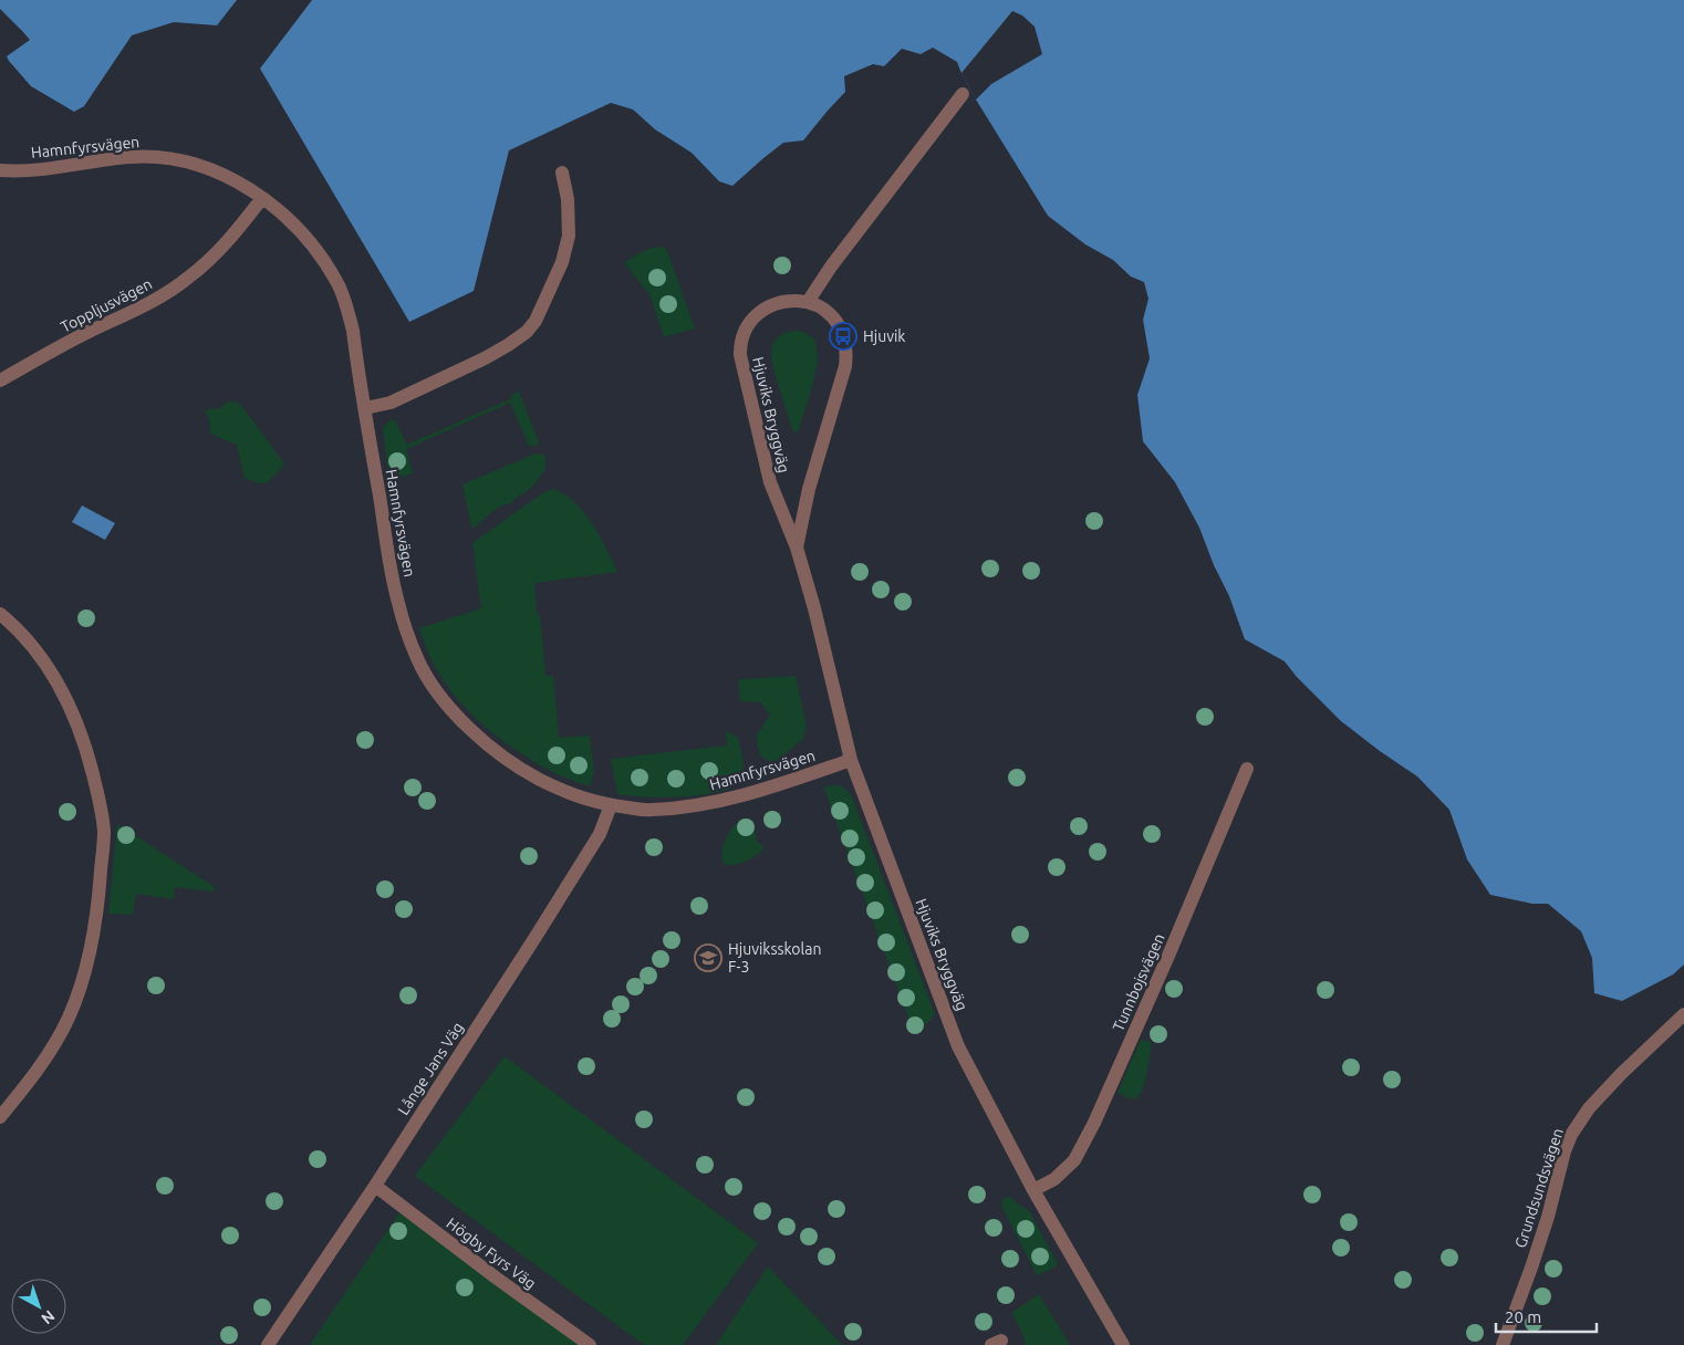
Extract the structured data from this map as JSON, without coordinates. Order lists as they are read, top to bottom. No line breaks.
{"streets":{"street":["Hamnfyrsvägen","Toppljusvägen","Hjuviks Bryggväg","Tunnbojsvägen","Långe Jans Väg","Grundsundsvägen","Högby Fyrs Väg"]},"crossings":[["Hamnfyrsvägen","Toppljusvägen"],["Hamnfyrsvägen","Hjuviks Bryggväg"],["Hamnfyrsvägen","Långe Jans Väg"],["Hjuviks Bryggväg","Tunnbojsvägen"],["Långe Jans Väg","Högby Fyrs Väg"]],"places":{"bus stop":["Hjuvik"],"school or university":["Hjuviksskolan F-3"]},"scale_bar":"20 m","north":"bottom right"}
